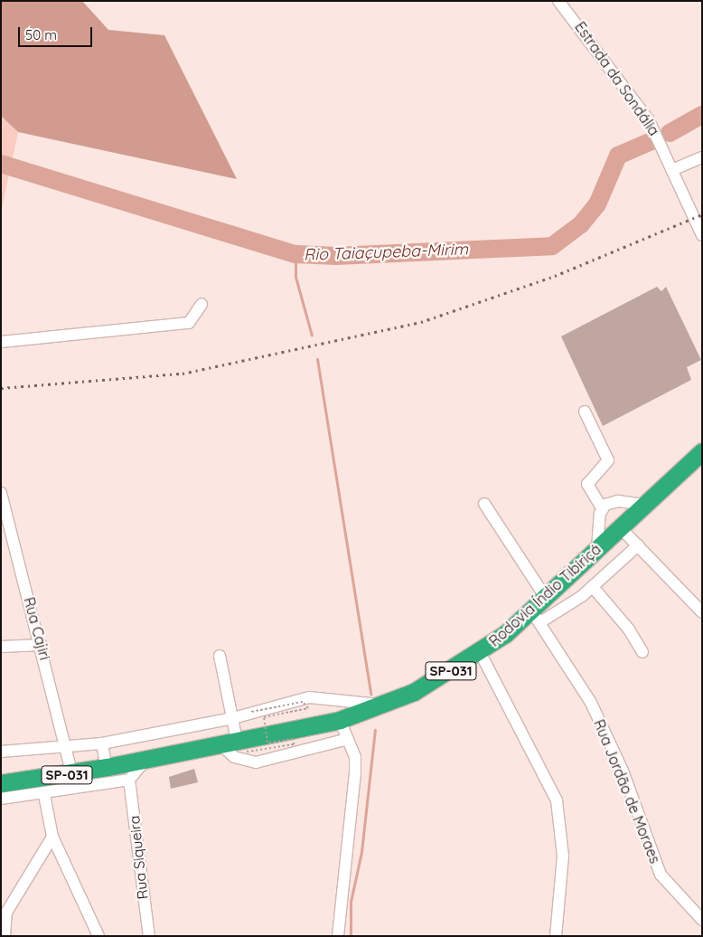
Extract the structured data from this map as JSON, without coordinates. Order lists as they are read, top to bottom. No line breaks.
{"streets":{"highway":["Rodovia Índio Tibiriçá","SP-031"],"street":["Estrada da Sondália","Rua Cajiri","Rua Jordão de Moraes","Rua Siqueira"]},"crossings":[["Rodovia Índio Tibiriçá","Rua Cajiri"],["Rodovia Índio Tibiriçá","Rua Jordão de Moraes"]],"water":["Rio Taiaçupeba-Mirim"],"scale_bar":"50 m"}
